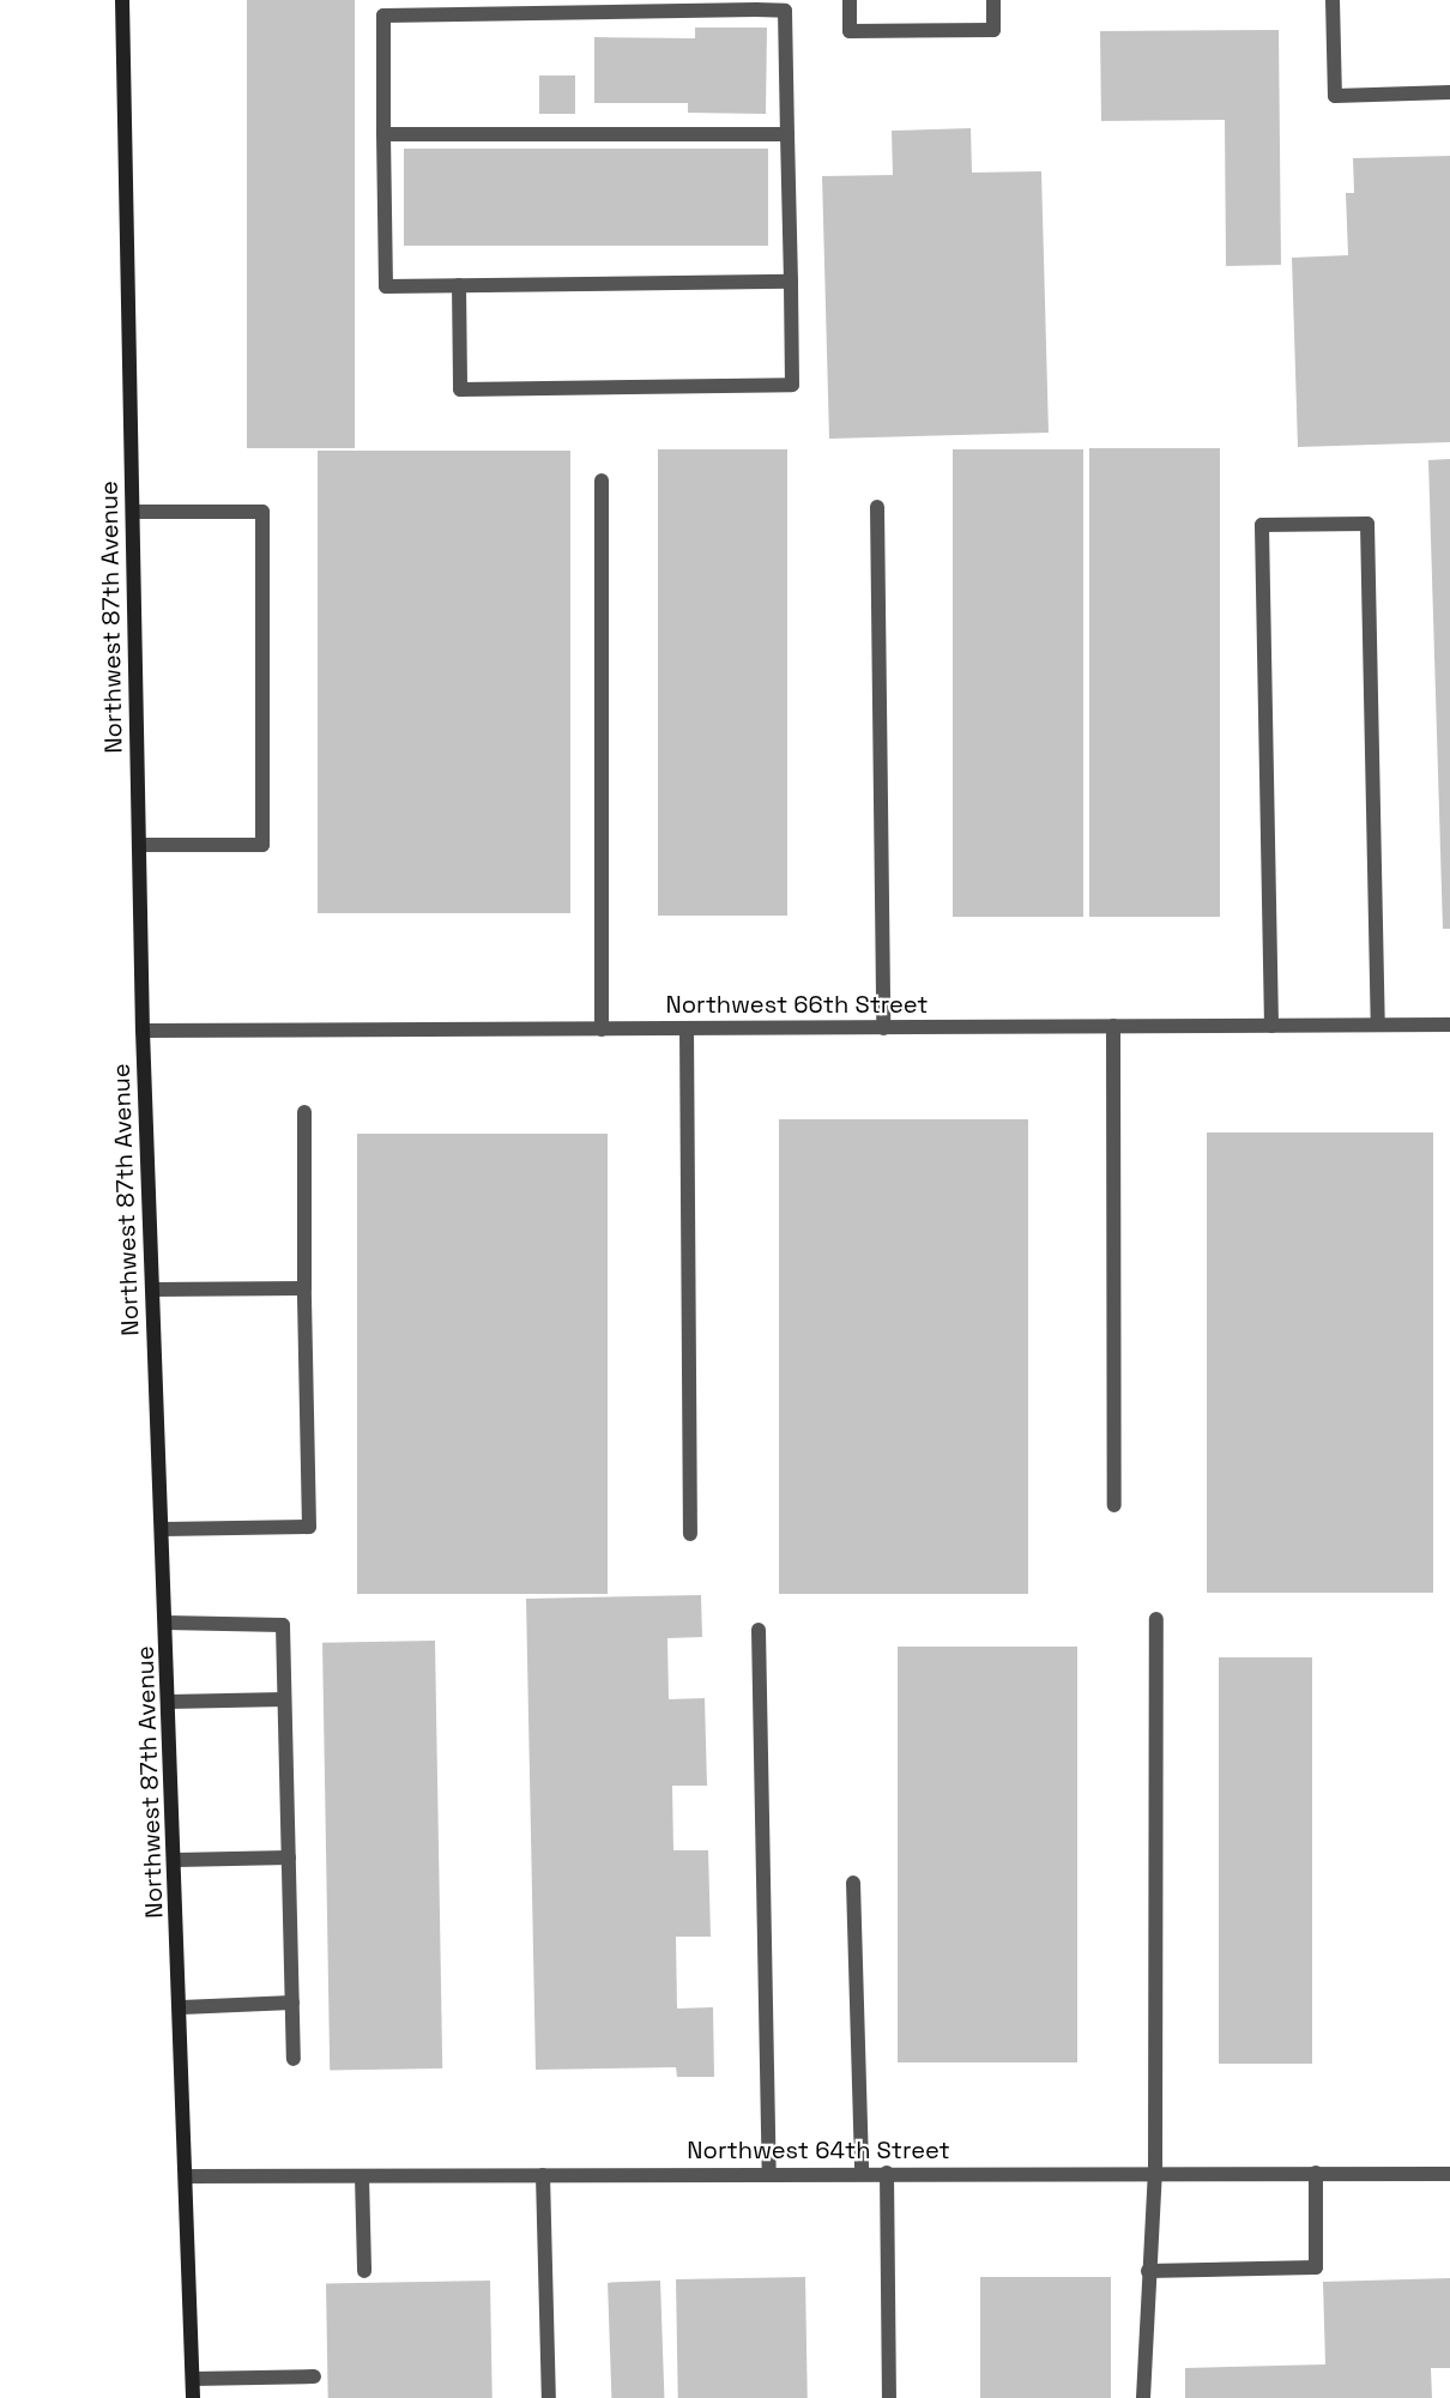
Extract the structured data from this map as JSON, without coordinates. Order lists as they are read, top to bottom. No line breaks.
{"streets":{"main road":["Northwest 87th Avenue"],"street":["Northwest 66th Street","Northwest 64th Street"]},"crossings":[["Northwest 87th Avenue","Northwest 66th Street"],["Northwest 87th Avenue","Northwest 64th Street"]]}
